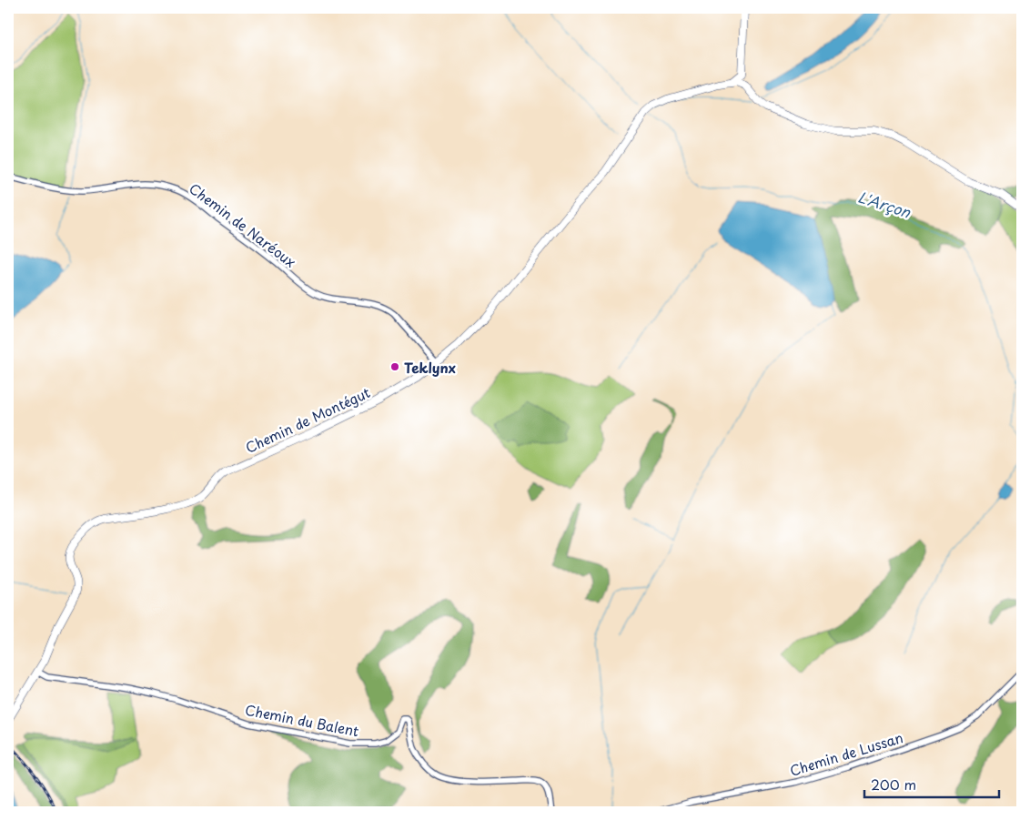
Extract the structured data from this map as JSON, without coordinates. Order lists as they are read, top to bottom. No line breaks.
{"streets":{"street":["Chemin de Naréoux","Chemin de Montégut","Chemin du Balent","Chemin de Lussan"]},"crossings":[["Chemin de Naréoux","Chemin de Montégut"],["Chemin de Montégut","Chemin du Balent"]],"water":["L'Arçon"],"places":["Teklynx"],"scale_bar":"200 m"}
